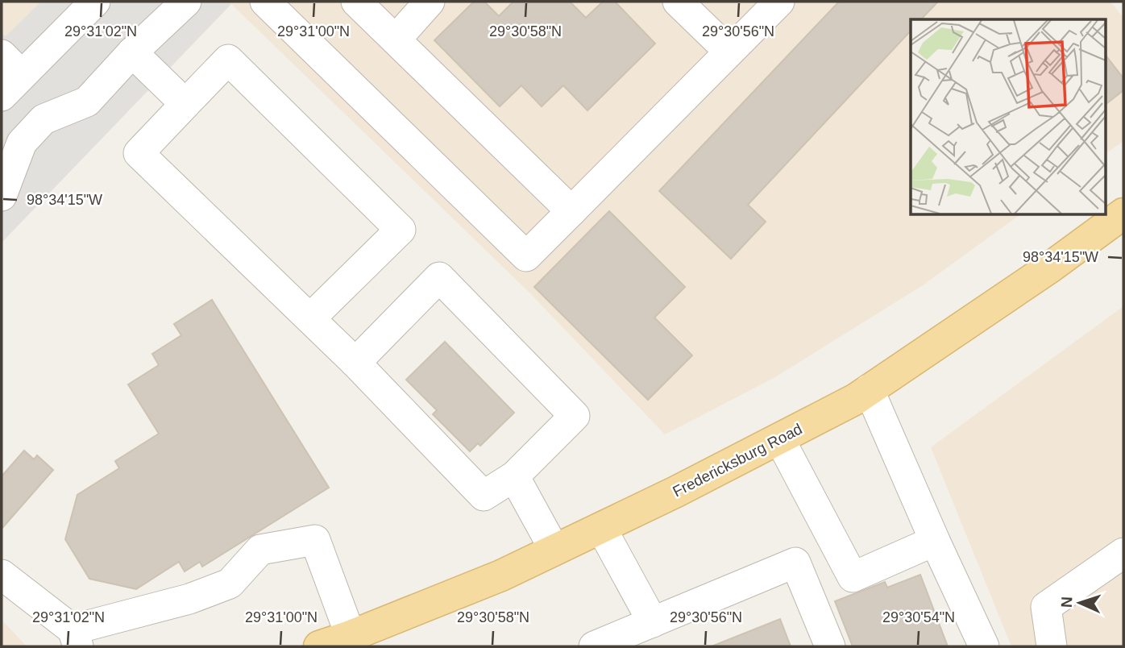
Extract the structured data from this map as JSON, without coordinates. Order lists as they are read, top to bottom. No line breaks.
{"streets":{"main road":["Fredericksburg Road"]},"north":"left","coordinates":["29°31'02\"N","29°31'00\"N","29°30'58\"N","29°30'56\"N","98°34'15\"W","29°30'54\"N"]}
